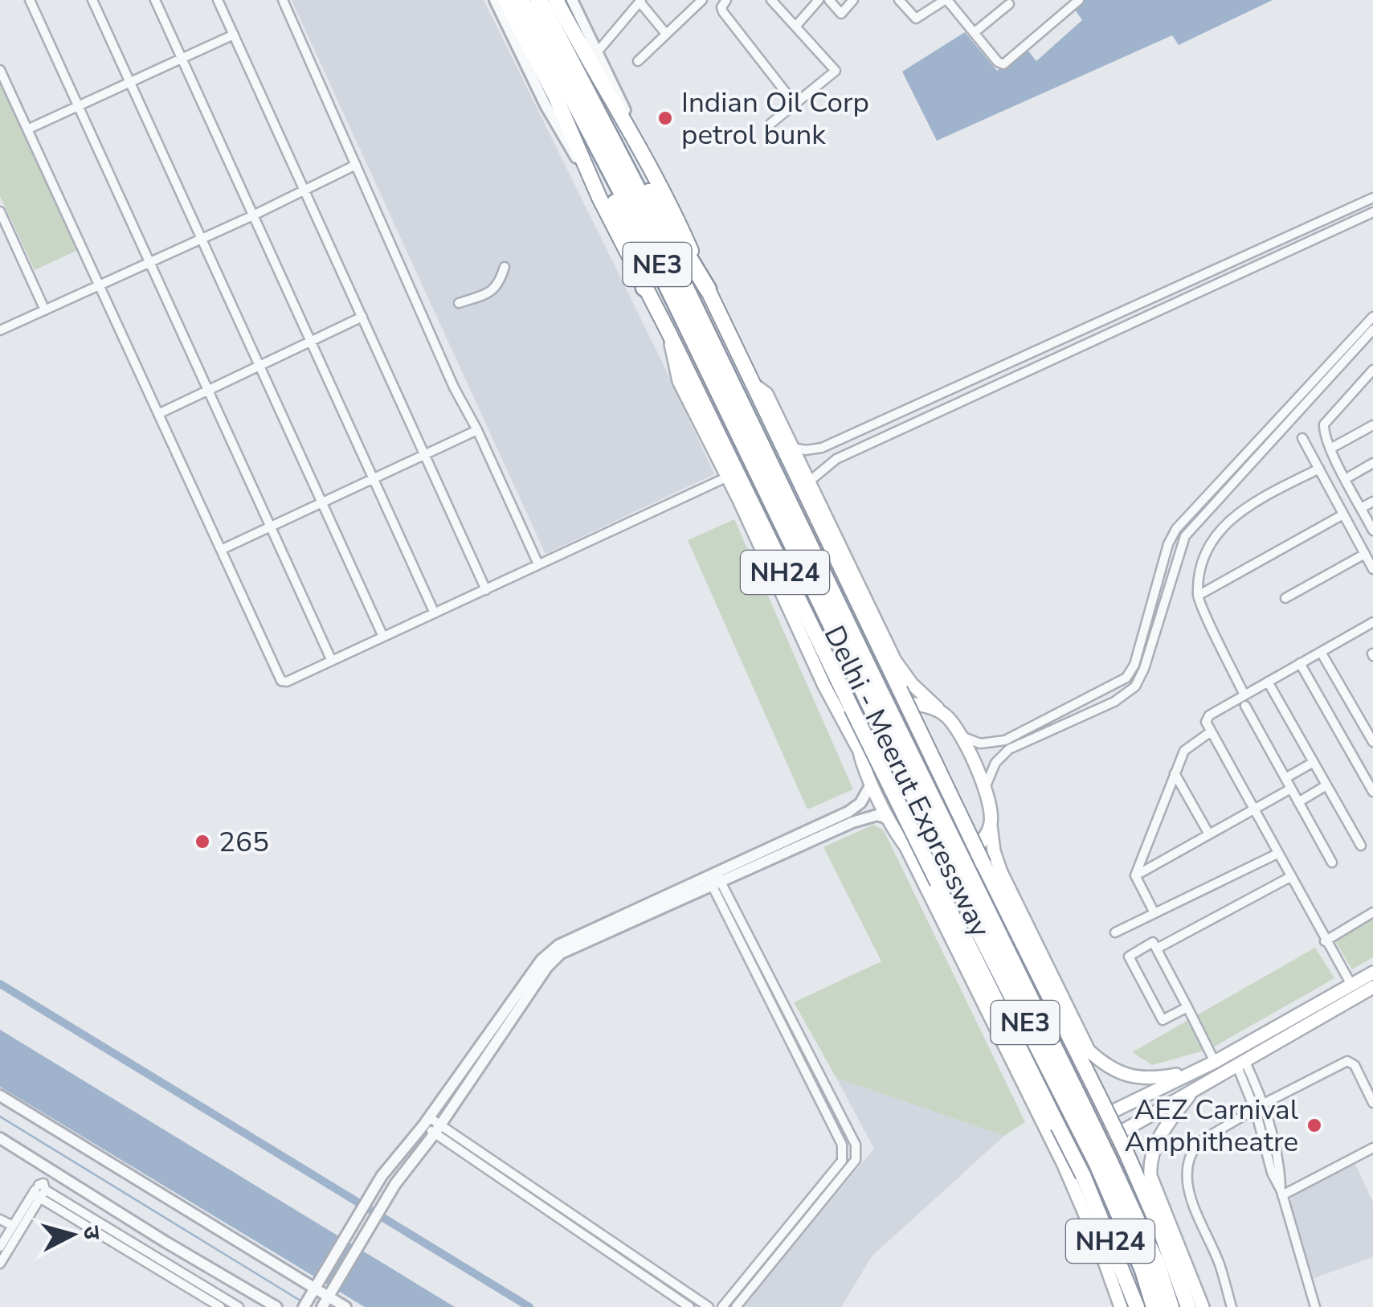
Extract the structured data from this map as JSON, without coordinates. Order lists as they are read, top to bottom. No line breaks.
{"streets":{"highway":["NE3","NH24","Delhi - Meerut Expressway"]},"places":["Indian Oil Corp petrol bunk","265","AEZ Carnival Amphitheatre"],"north":"right"}
